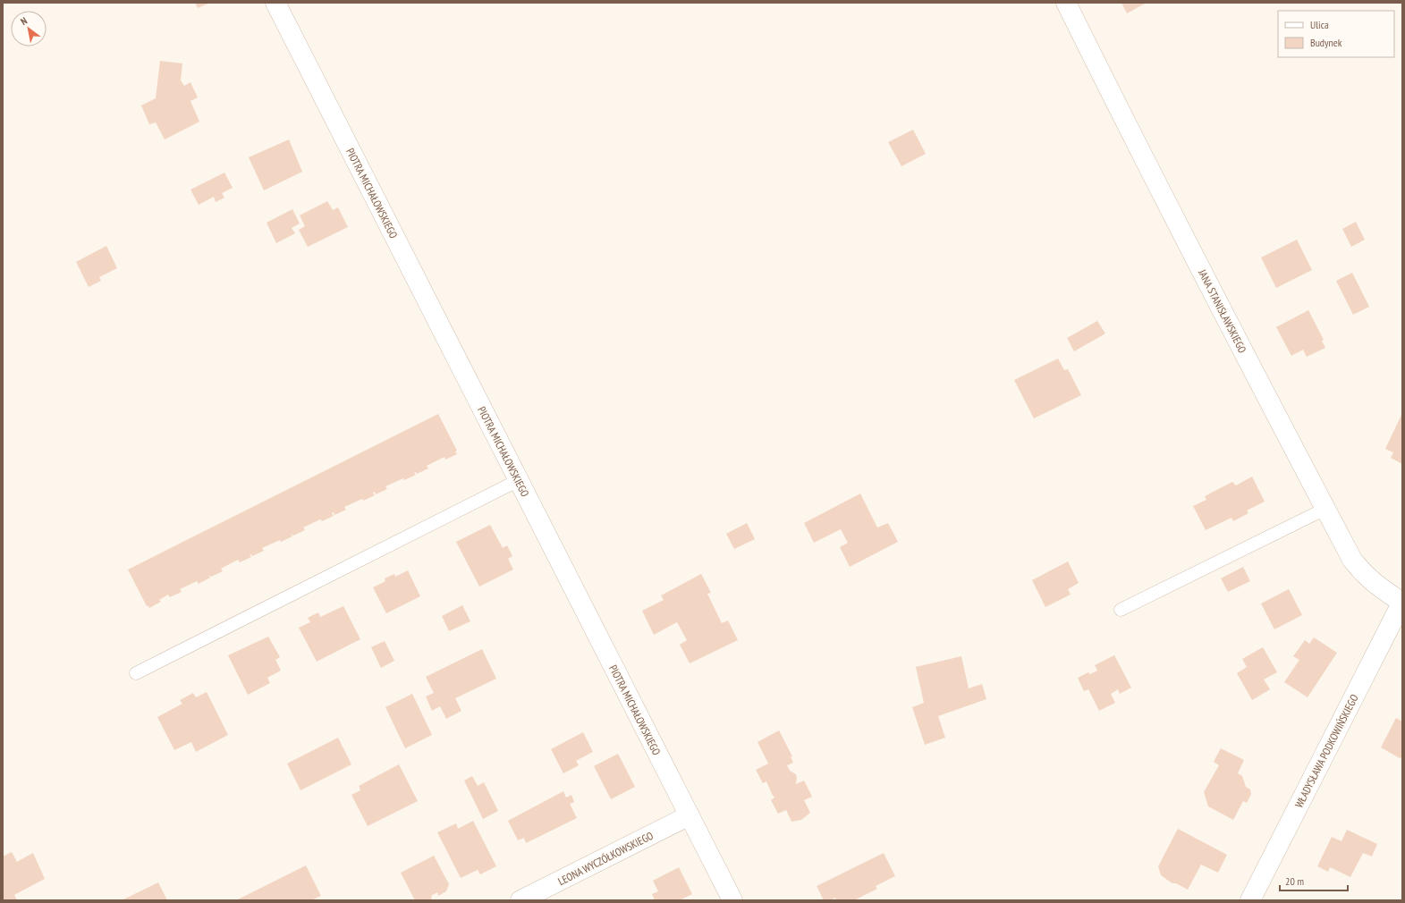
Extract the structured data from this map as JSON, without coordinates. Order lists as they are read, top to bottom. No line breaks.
{"streets":{"street":["PIOTRA MICHAŁOWSKIEGO","JANA STANISŁAWSKIEGO","WŁADYSŁAWA PODKOWIŃSKIEGO","LEONA WYCZÓŁKOWSKIEGO"]},"crossings":[["PIOTRA MICHAŁOWSKIEGO","LEONA WYCZÓŁKOWSKIEGO"],["JANA STANISŁAWSKIEGO","WŁADYSŁAWA PODKOWIŃSKIEGO"]],"legend":["Ulica","Budynek"],"scale_bar":"20 m","north":"top left"}
